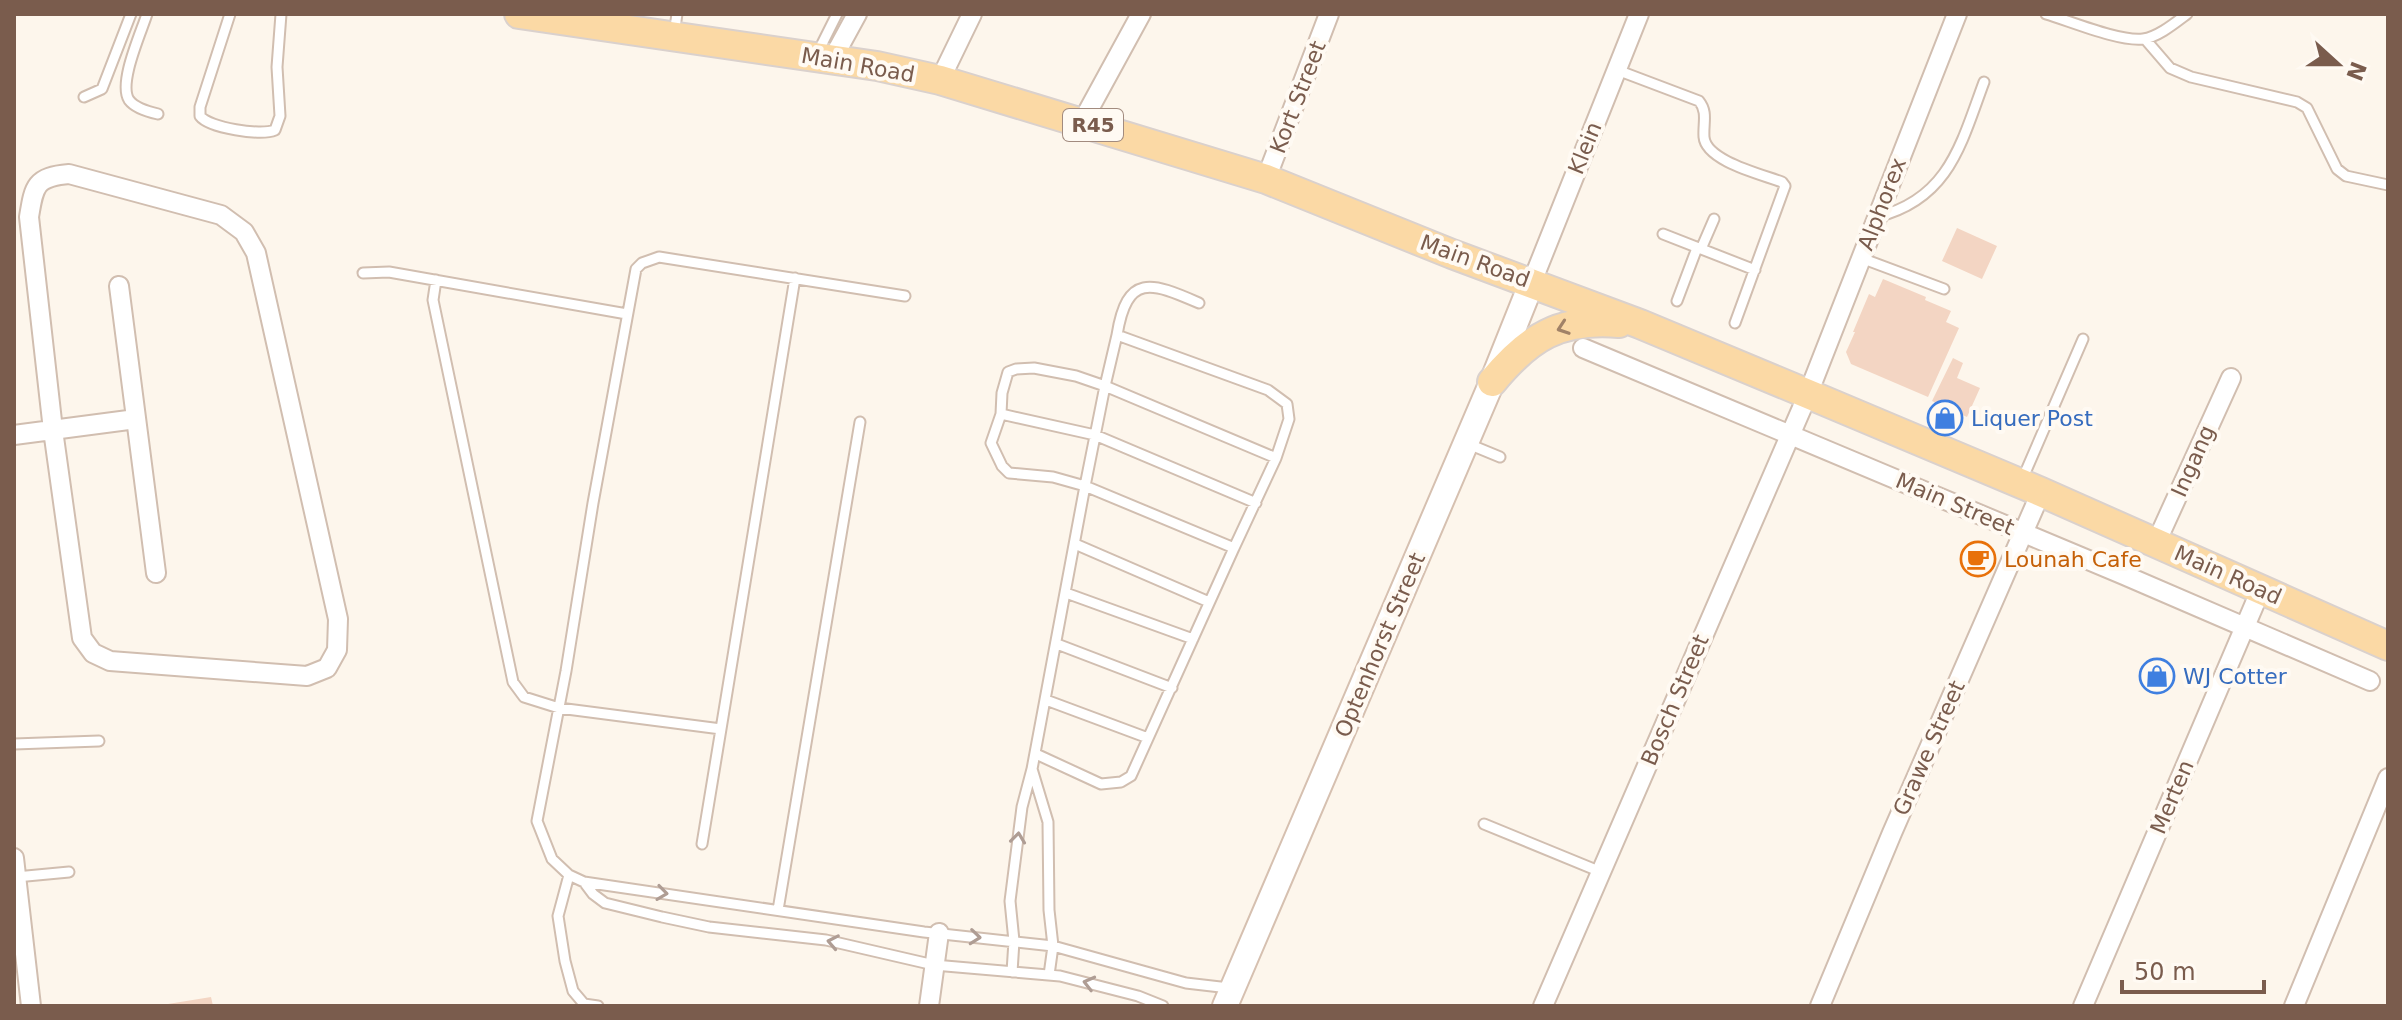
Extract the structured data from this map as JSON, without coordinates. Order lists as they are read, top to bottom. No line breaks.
{"streets":{"main road":["Main Road","R45","Optenhorst Street"],"street":["Kort Street","Klein","Alphorex","Ingang","Main Street","Bosch Street","Grawe Street","Merten"]},"crossings":[["Main Road","Kort Street"],["Main Road","Klein"],["Main Road","Alphorex"],["Main Road","Ingang"],["Main Road","Optenhorst Street"],["Main Road","Bosch Street"],["Main Road","Grawe Street"],["Main Road","Merten"],["Klein","Optenhorst Street"],["Alphorex","Bosch Street"],["Main Street","Bosch Street"],["Main Street","Grawe Street"],["Main Street","Merten"]],"places":{"shop":["Liquer Post","WJ Cotter"],"cafe":["Lounah Cafe"]},"scale_bar":"50 m","north":"right"}
